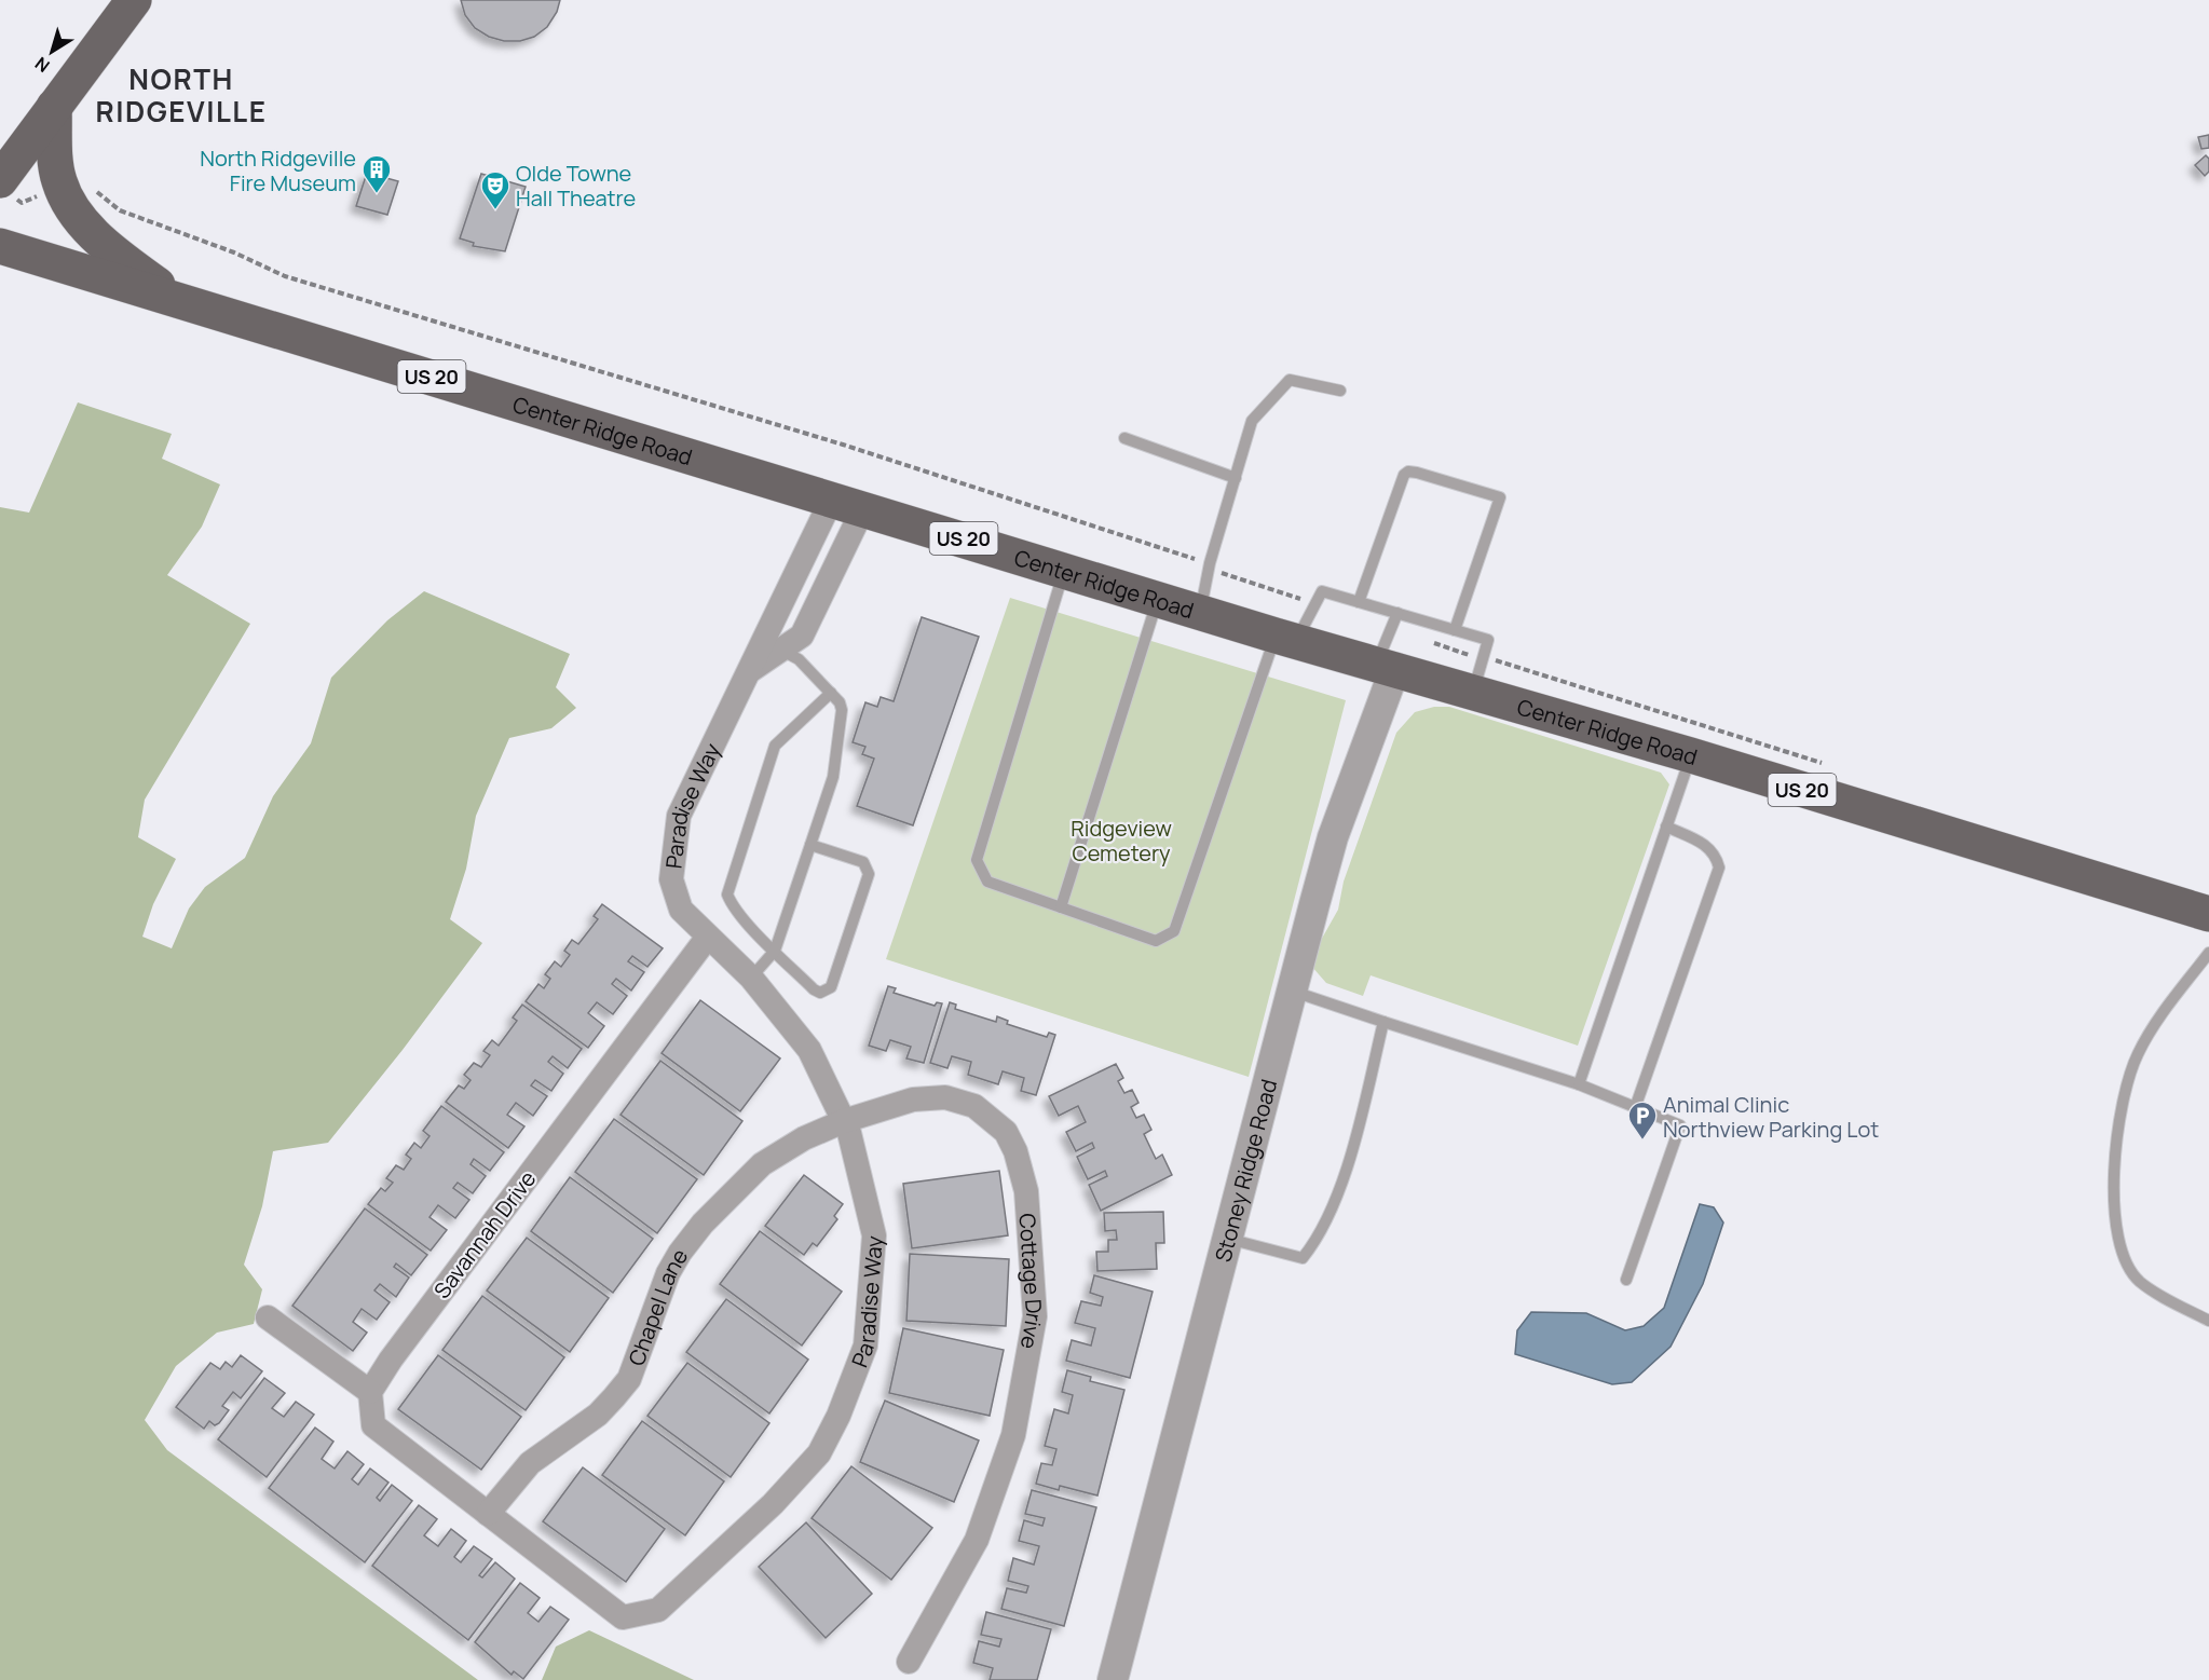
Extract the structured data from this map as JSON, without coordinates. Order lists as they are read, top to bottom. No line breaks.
{"streets":{"main road":["US 20","Center Ridge Road"],"street":["Paradise Way","Stoney Ridge Road","Savannah Drive","Cottage Drive","Chapel Lane"]},"crossings":[["Center Ridge Road","Paradise Way"],["Center Ridge Road","Stoney Ridge Road"],["Paradise Way","Savannah Drive"],["Paradise Way","Cottage Drive"],["Paradise Way","Chapel Lane"],["Cottage Drive","Chapel Lane"]],"districts":["NORTH RIDGEVILLE"],"parks":["Ridgeview Cemetery"],"places":{"building":["North Ridgeville Fire Museum"],"theatre":["Olde Towne Hall Theatre"],"parking":["Animal Clinic Northview Parking Lot"]},"north":"bottom left"}
